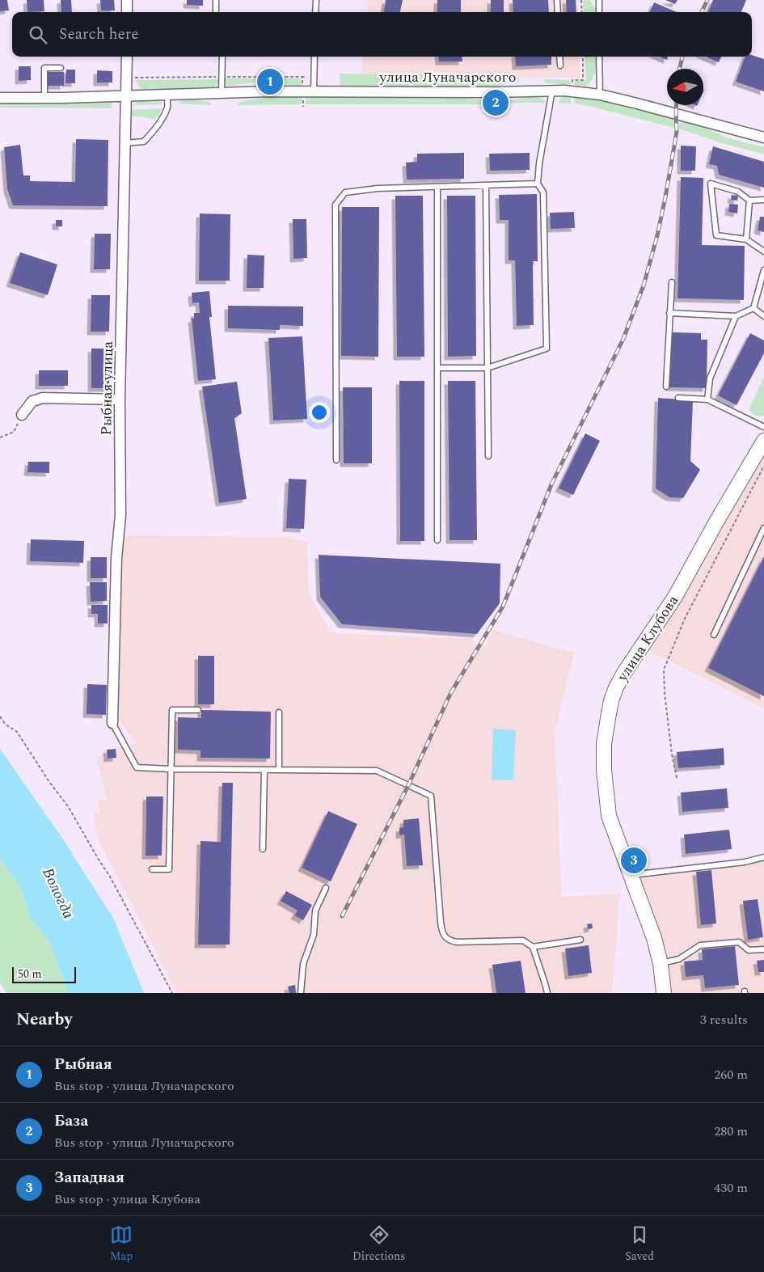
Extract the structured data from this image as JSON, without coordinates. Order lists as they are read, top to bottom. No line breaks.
{"streets":{"main road":["улица Клубова"],"street":["улица Луначарского","Рыбная улица"]},"crossings":[["улица Луначарского","Рыбная улица"]],"water":["Вологда"],"scale_bar":"50 m","north":"left","page":{"search":"Search here","pins":["1","2","3"],"scale":"50 m","heading":["Nearby","3 results"],"list":[{"mark":"1","name":"Рыбная","note":"Bus stop · улица Луначарского","value":"260 m"},{"mark":"2","name":"База","note":"Bus stop · улица Луначарского","value":"280 m"},{"mark":"3","name":"Западная","note":"Bus stop · улица Клубова","value":"430 m"}],"nav":["Map","Directions","Saved"]}}
